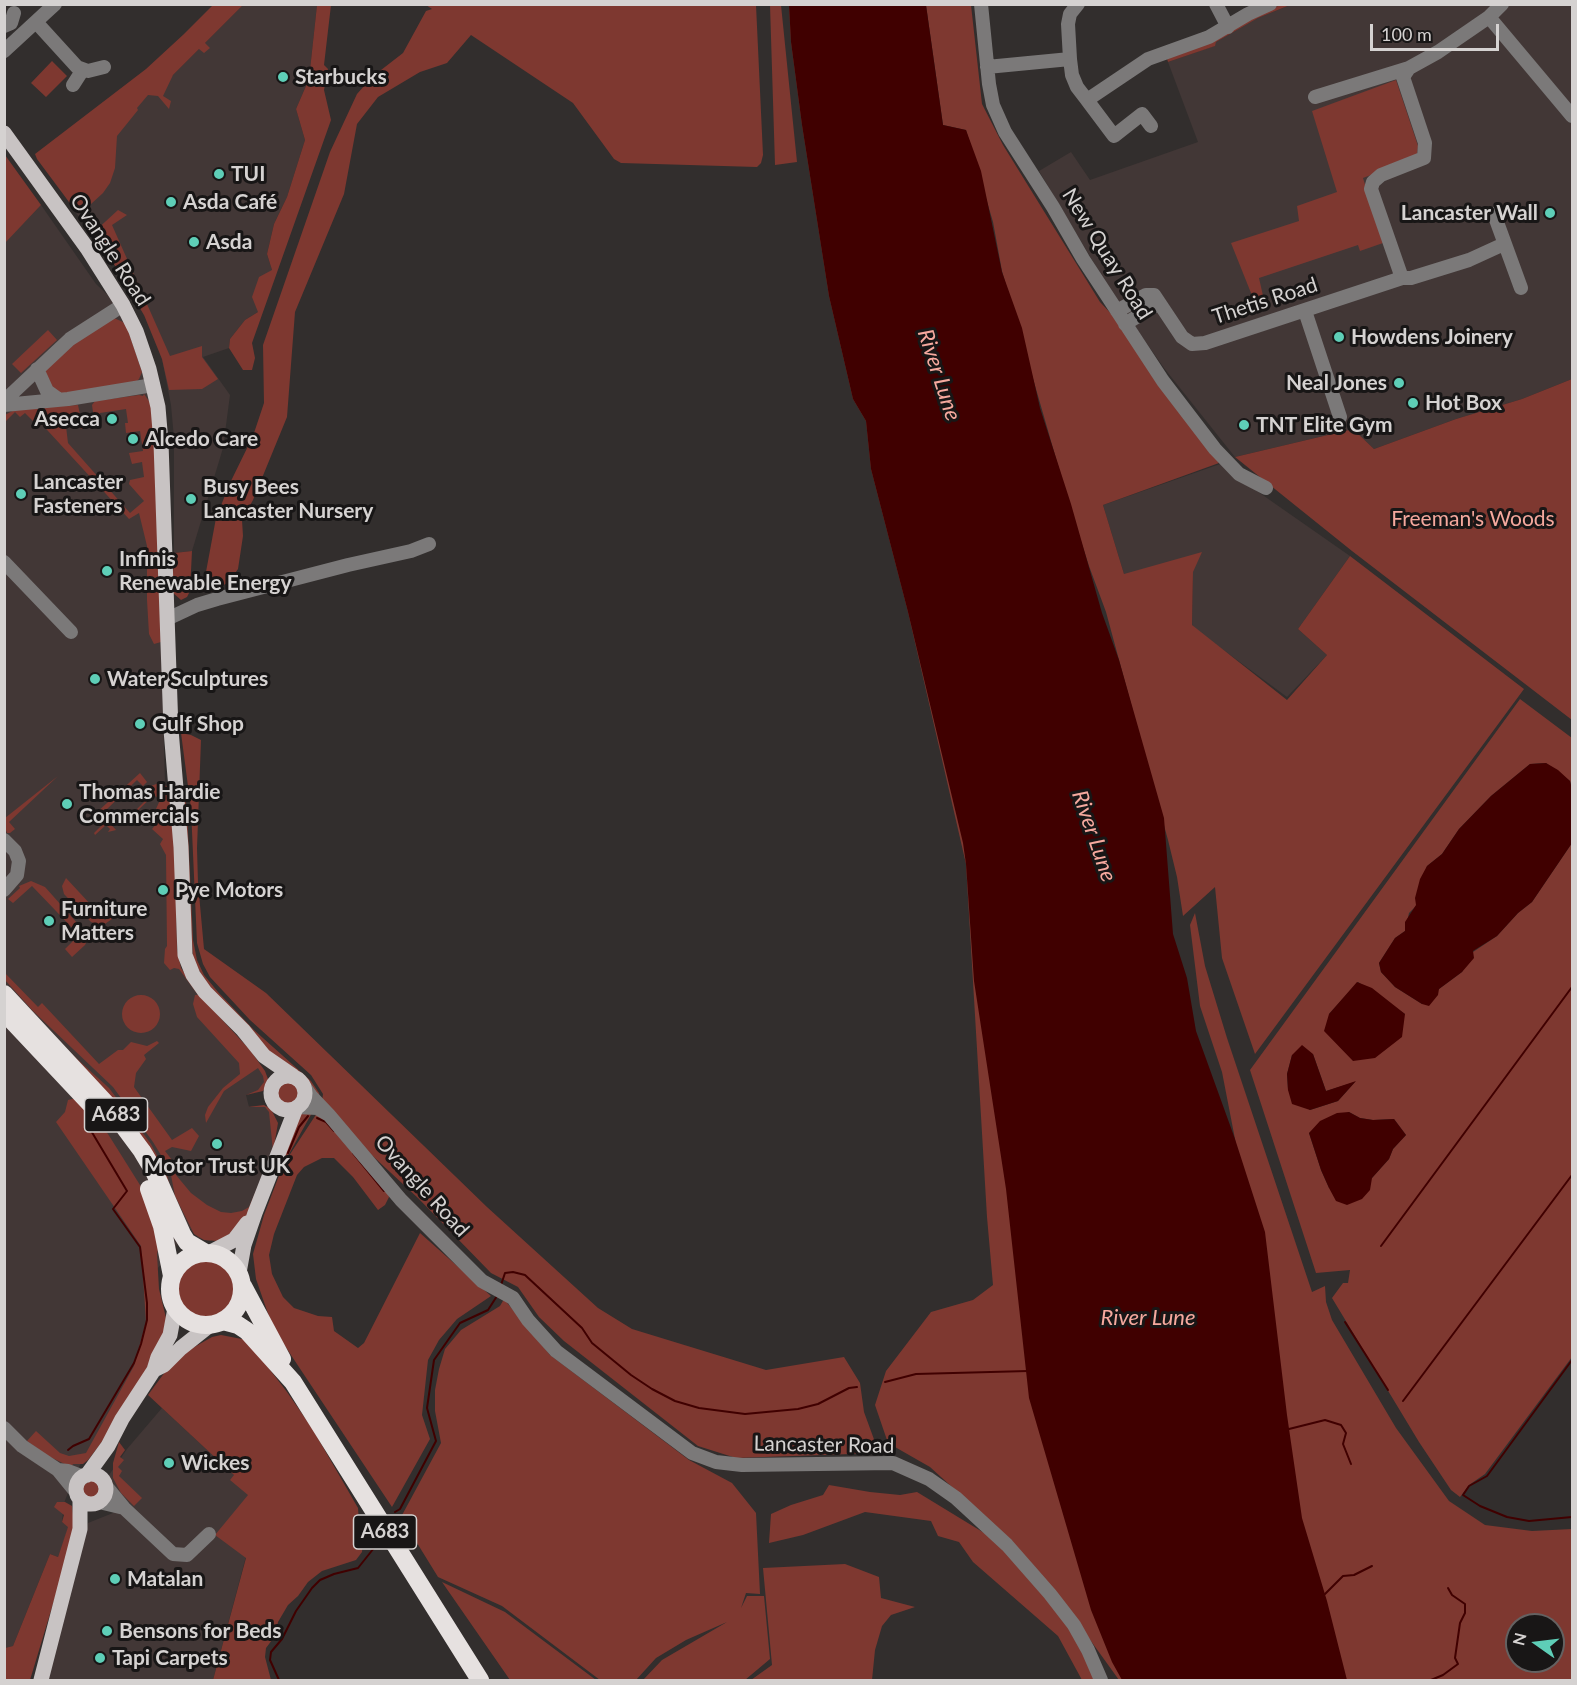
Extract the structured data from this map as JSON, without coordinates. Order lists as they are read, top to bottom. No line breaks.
{"streets":{"highway":["A683"],"main road":["Ovangle Road"],"street":["New Quay Road","Thetis Road","Lancaster Road"]},"crossings":[["Ovangle Road","Lancaster Road"]],"water":["River Lune"],"parks":["Freeman's Woods"],"places":["Starbucks","TUI","Asda Café","Lancaster Wall","Asda","Howdens Joinery","Neal Jones","Hot Box","Asecca","TNT Elite Gym","Alcedo Care","Lancaster Fasteners","Busy Bees Lancaster Nursery","Infinis Renewable Energy","Water Sculptures","Gulf Shop","Thomas Hardie Commercials","Pye Motors","Furniture Matters","Motor Trust UK","Wickes","Matalan","Bensons for Beds","Tapi Carpets"],"scale_bar":"100 m","north":"left"}
